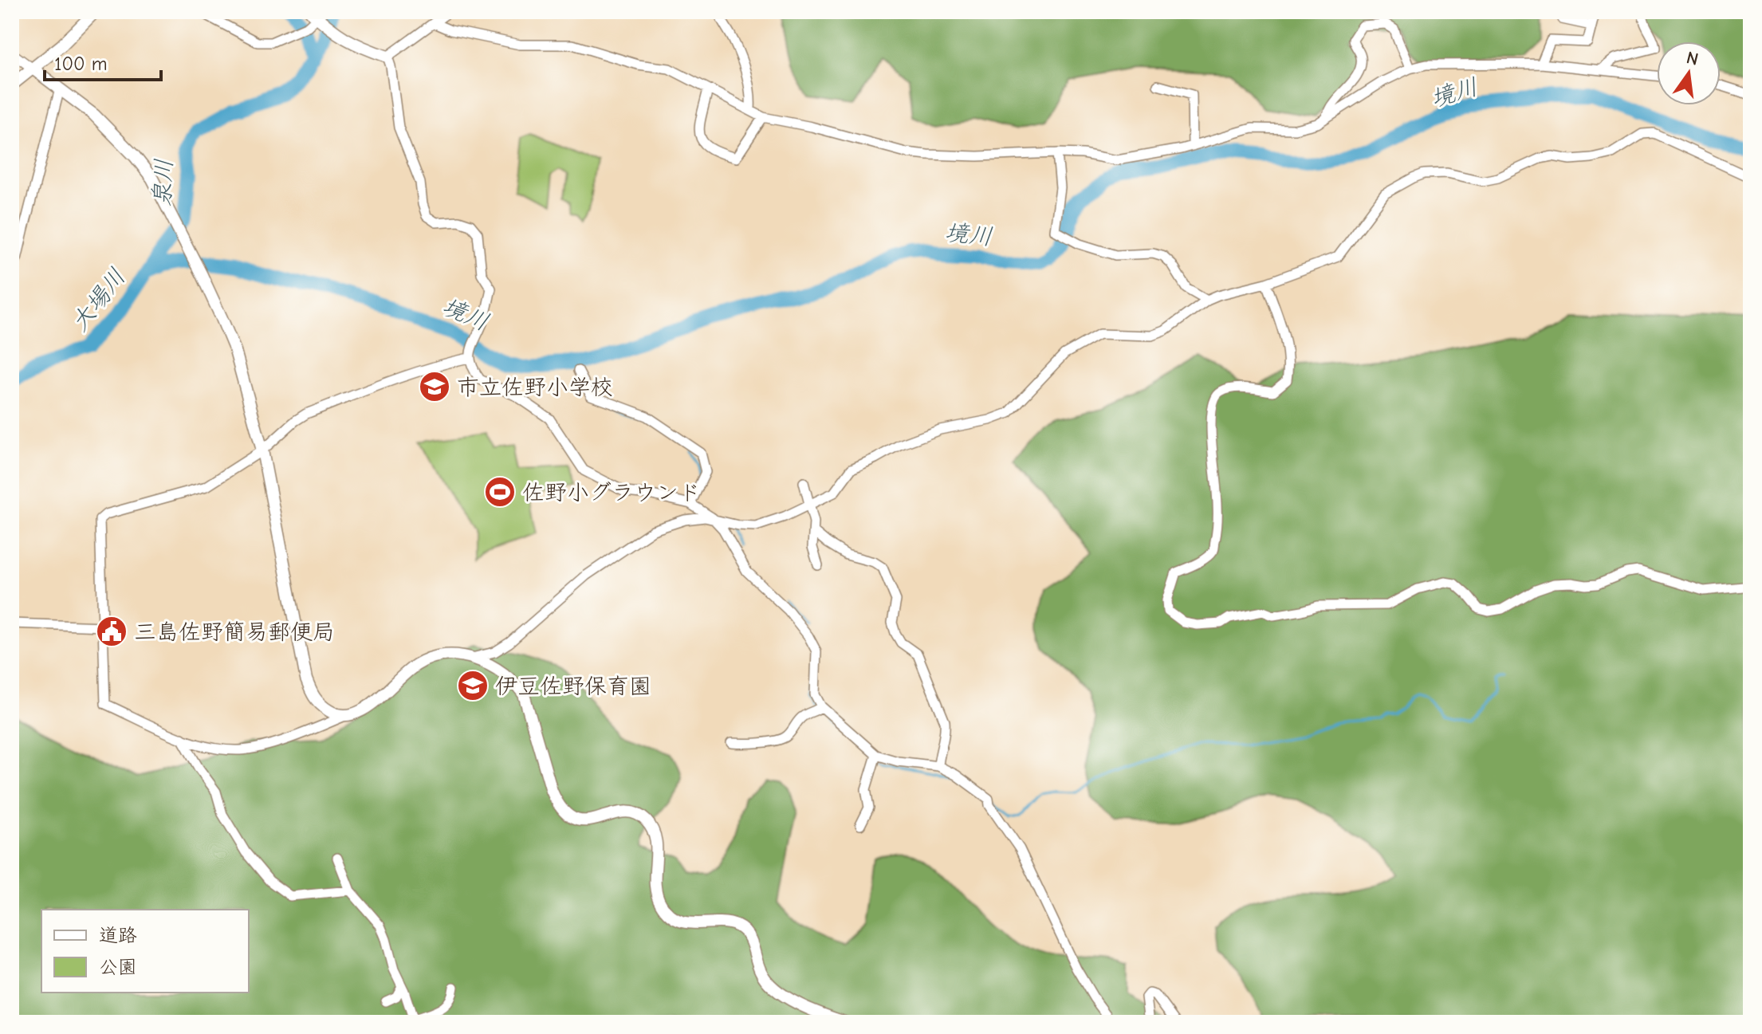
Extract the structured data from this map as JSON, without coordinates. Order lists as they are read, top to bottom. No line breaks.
{"water":["境川","泉川","大場川"],"places":{"school or university":["市立佐野小学校","伊豆佐野保育園"],"sports":["佐野小グラウンド"],"public building":["三島佐野簡易郵便局"]},"legend":["道路","公園"],"scale_bar":"100 m","north":"top"}
